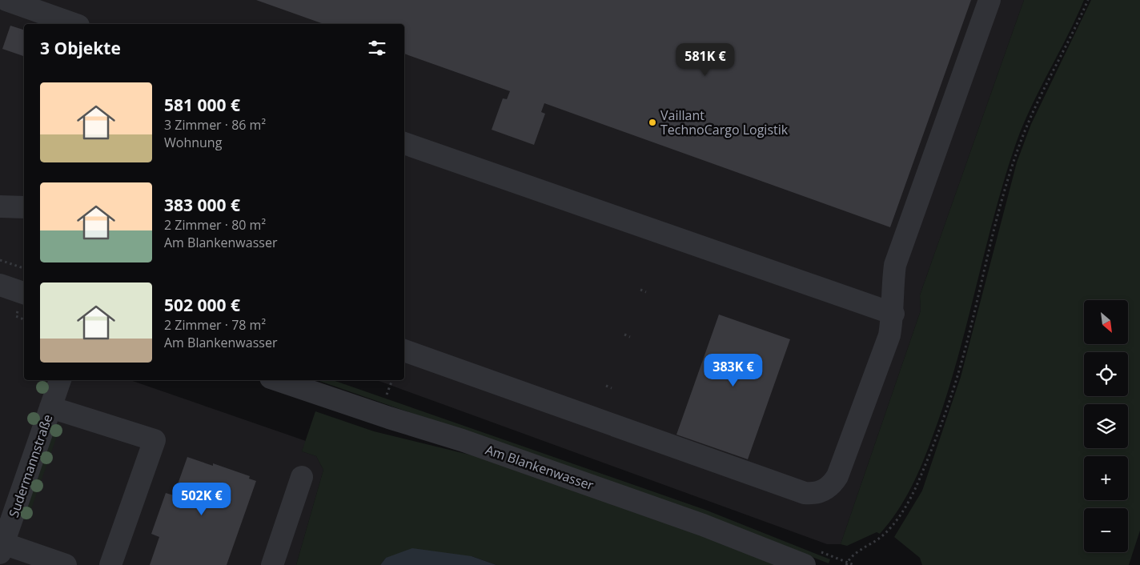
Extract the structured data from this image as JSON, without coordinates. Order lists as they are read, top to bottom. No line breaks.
{"streets":{"street":["Sudermannstraße","Am Blankenwasser"]},"places":["Vaillant TechnoCargo Logistik"],"north":"bottom right","page":{"heading":"3 Objekte","price":["581K €","383K €","502K €"],"list":[{"name":"581 000 €","note":"3 Zimmer · 86 m² · Wohnung"},{"name":"383 000 €","note":"2 Zimmer · 80 m² · Am Blankenwasser"},{"name":"502 000 €","note":"2 Zimmer · 78 m² · Am Blankenwasser"}],"map_buttons":["+","−"]}}
